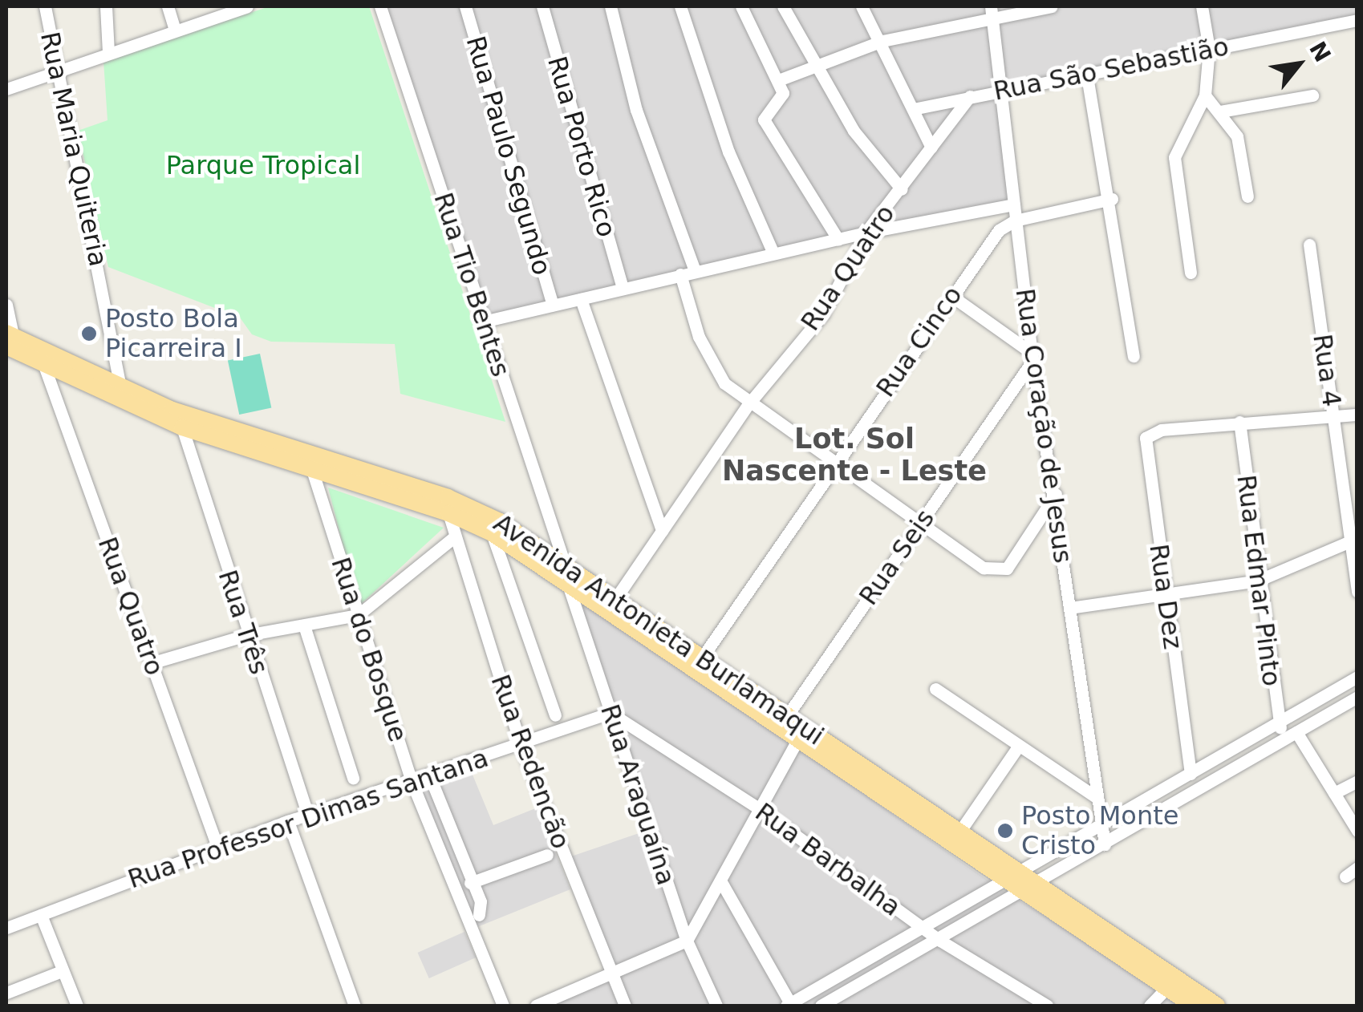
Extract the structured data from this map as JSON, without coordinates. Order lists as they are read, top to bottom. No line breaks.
{"streets":{"main road":["Avenida Antonieta Burlamaqui"],"street":["Rua São Sebastião","Rua Porto Rico","Rua Maria Quiteria","Rua Paulo Segundo","Rua Quatro","Rua Tio Bentes","Rua Cinco","Rua 4","Rua Coração de Jesus","Rua Seis","Rua Edmar Pinto","Rua Dez","Rua Três","Rua do Bosque","Rua Redencão","Rua Araguaína","Rua Professor Dimas Santana","Rua Barbalha"]},"crossings":[["Rua São Sebastião","Rua Quatro"],["Rua São Sebastião","Rua Coração de Jesus"],["Rua Maria Quiteria","Avenida Antonieta Burlamaqui"],["Rua Quatro","Avenida Antonieta Burlamaqui"],["Rua Quatro","Rua Professor Dimas Santana"],["Rua Tio Bentes","Avenida Antonieta Burlamaqui"],["Rua Cinco","Rua Coração de Jesus"],["Rua Cinco","Avenida Antonieta Burlamaqui"],["Rua Coração de Jesus","Rua Seis"],["Rua Seis","Avenida Antonieta Burlamaqui"],["Rua Edmar Pinto","Rua Dez"],["Rua Três","Avenida Antonieta Burlamaqui"],["Rua Três","Rua Professor Dimas Santana"],["Avenida Antonieta Burlamaqui","Rua do Bosque"],["Avenida Antonieta Burlamaqui","Rua Redencão"],["Avenida Antonieta Burlamaqui","Rua Araguaína"],["Rua do Bosque","Rua Professor Dimas Santana"],["Rua Redencão","Rua Professor Dimas Santana"],["Rua Araguaína","Rua Professor Dimas Santana"],["Rua Araguaína","Rua Barbalha"],["Rua Professor Dimas Santana","Rua Barbalha"]],"districts":["Lot. Sol Nascente - Leste"],"parks":["Parque Tropical"],"places":["Posto Bola Picarreira I","Posto Monte Cristo"],"north":"top right"}
